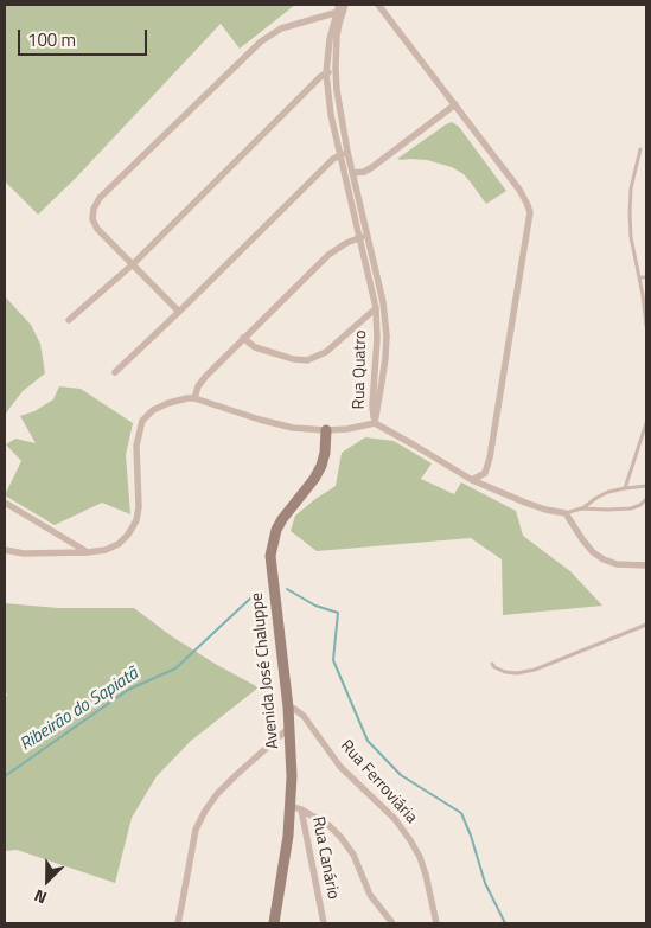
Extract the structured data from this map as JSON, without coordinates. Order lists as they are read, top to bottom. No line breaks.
{"streets":{"street":["Rua Quatro","Avenida José Chaluppe","Rua Ferroviária","Rua Canário"]},"crossings":[["Avenida José Chaluppe","Rua Ferroviária"],["Avenida José Chaluppe","Rua Canário"]],"water":["Ribeirão do Sapiatã"],"scale_bar":"100 m","north":"bottom left"}
